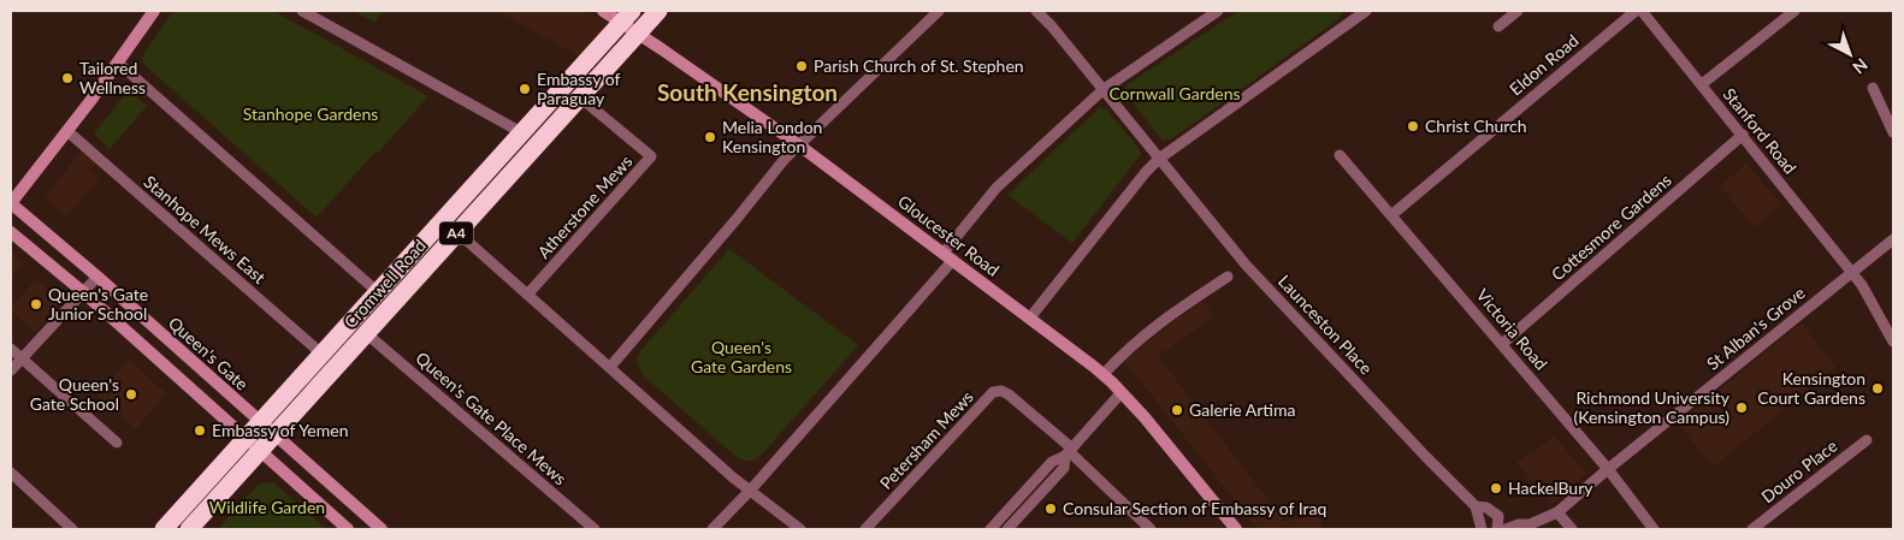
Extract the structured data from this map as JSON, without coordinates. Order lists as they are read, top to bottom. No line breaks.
{"streets":{"highway":["A4","Cromwell Road"],"street":["Eldon Road","Stanford Road","Atherstone Mews","Cottesmore Gardens","Stanhope Mews East","Gloucester Road","Launceston Place","St Alban's Grove","Victoria Road","Queen's Gate","Queen's Gate Place Mews","Petersham Mews","Douro Place"]},"crossings":[["Eldon Road","Victoria Road"],["Stanford Road","Cottesmore Gardens"],["Stanford Road","St Alban's Grove"],["Atherstone Mews","Cromwell Road"],["Cottesmore Gardens","Victoria Road"],["Stanhope Mews East","Cromwell Road"],["Gloucester Road","Cromwell Road"],["Cromwell Road","Queen's Gate"],["Cromwell Road","Queen's Gate Place Mews"],["St Alban's Grove","Victoria Road"]],"districts":["South Kensington"],"parks":["Cornwall Gardens","Stanhope Gardens","Queen's Gate Gardens","Wildlife Garden"],"places":["Parish Church of St. Stephen","Tailored Wellness","Embassy of Paraguay","Christ Church","Melia London Kensington","Queen's Gate Junior School","Kensington Court Gardens","Queen's Gate School","Richmond University (Kensington Campus)","Galerie Artima","Embassy of Yemen","HackelBury","Consular Section of Embassy of Iraq"],"north":"bottom right"}
